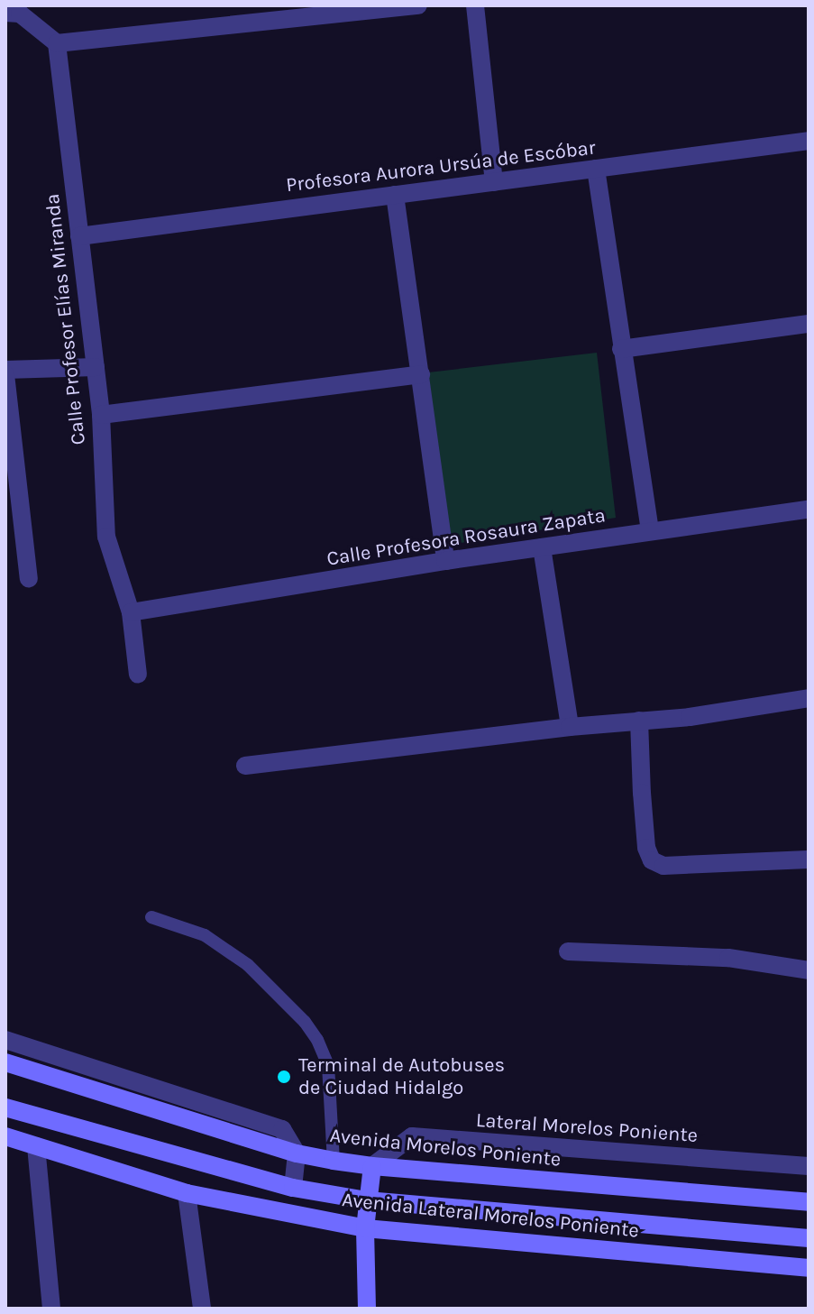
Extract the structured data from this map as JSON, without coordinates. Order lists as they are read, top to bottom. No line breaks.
{"streets":{"main road":["Avenida Morelos Poniente","Avenida Lateral Morelos Poniente"],"street":["Profesora Aurora Ursúa de Escóbar","Calle Profesor Elías Miranda","Calle Profesora Rosaura Zapata","Lateral Morelos Poniente"]},"crossings":[["Profesora Aurora Ursúa de Escóbar","Calle Profesor Elías Miranda"],["Calle Profesor Elías Miranda","Calle Profesora Rosaura Zapata"],["Lateral Morelos Poniente","Avenida Morelos Poniente"]],"places":["Terminal de Autobuses de Ciudad Hidalgo"]}
